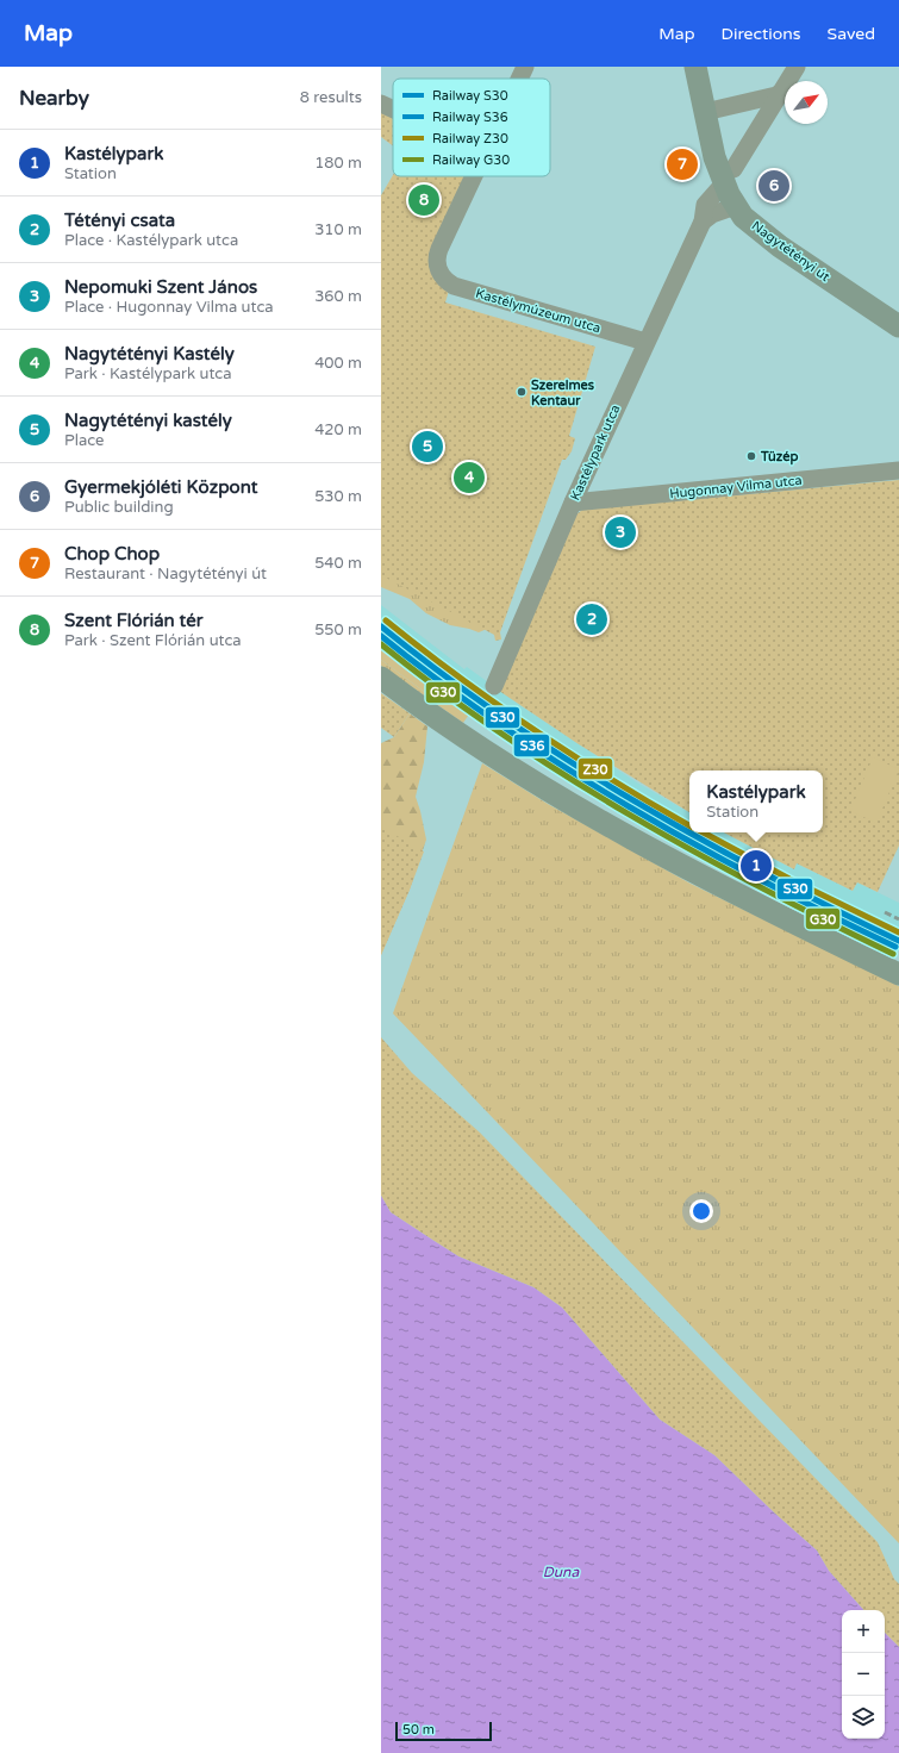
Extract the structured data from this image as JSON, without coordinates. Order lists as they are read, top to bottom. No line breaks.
{"streets":{"main road":["Nagytétényi út"],"street":["Kastélymúzeum utca","Kastélypark utca","Hugonnay Vilma utca"]},"crossings":[["Nagytétényi út","Kastélypark utca"],["Kastélymúzeum utca","Kastélypark utca"],["Kastélypark utca","Hugonnay Vilma utca"]],"water":["Duna"],"places":["Szerelmes Kentaur","Tüzép"],"lines":["rail line Z30","rail line S30","rail line S36","rail line G30"],"legend":["Railway S30","Railway S36","Railway Z30","Railway G30"],"scale_bar":"50 m","north":"top right","page":{"header":"Map","nav":["Map","Directions","Saved"],"heading":["Nearby","8 results"],"list":[{"mark":"1","name":"Kastélypark","note":"Station","value":"180 m"},{"mark":"2","name":"Tétényi csata","note":"Place · Kastélypark utca","value":"310 m"},{"mark":"3","name":"Nepomuki Szent János","note":"Place · Hugonnay Vilma utca","value":"360 m"},{"mark":"4","name":"Nagytétényi Kastély","note":"Park · Kastélypark utca","value":"400 m"},{"mark":"5","name":"Nagytétényi kastély","note":"Place","value":"420 m"},{"mark":"6","name":"Gyermekjóléti Központ","note":"Public building","value":"530 m"},{"mark":"7","name":"Chop Chop","note":"Restaurant · Nagytétényi út","value":"540 m"},{"mark":"8","name":"Szent Flórián tér","note":"Park · Szent Flórián utca","value":"550 m"}],"pins":["7","6","8","5","4","3","2","1"],"popup":["Kastélypark","Station"],"map_buttons":["+","−"],"scale":"50 m"}}
